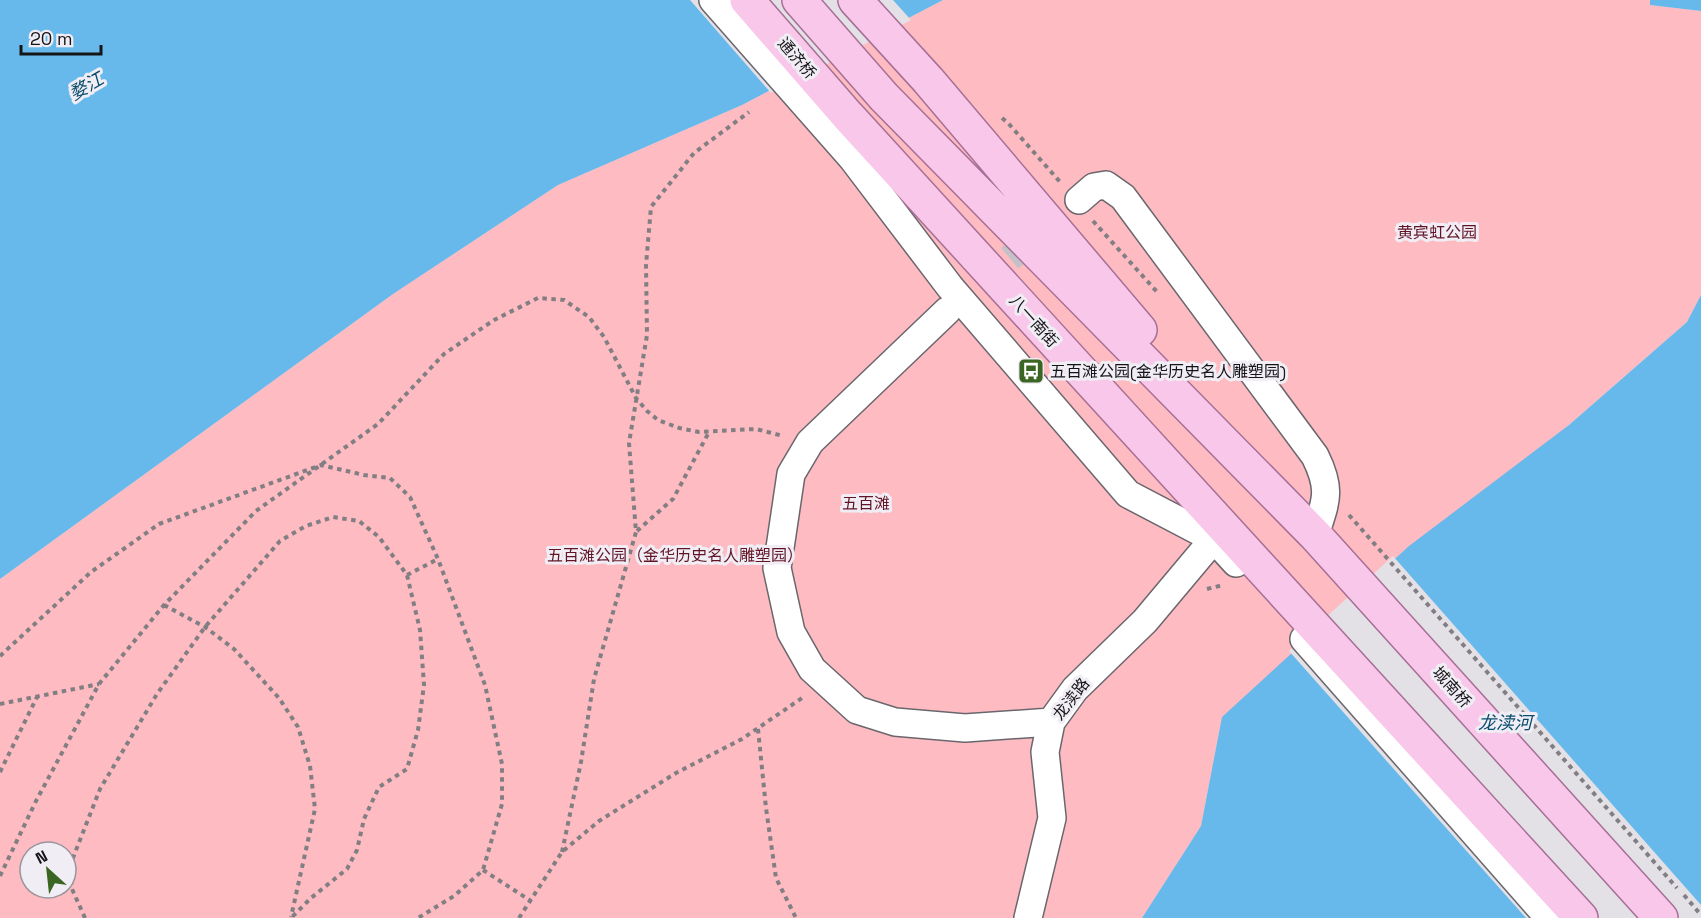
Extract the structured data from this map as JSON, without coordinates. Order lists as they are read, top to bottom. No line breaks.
{"streets":{"main road":["通济桥","八一南街","城南桥"],"street":["龙渎路"]},"crossings":[["通济桥","八一南街"],["八一南街","龙渎路"]],"water":["婺江","龙渎河"],"parks":["黄宾虹公园","五百滩","五百滩公园（金华历史名人雕塑园）"],"places":{"bus stop":["五百滩公园(金华历史名人雕塑园)"]},"scale_bar":"20 m","north":"top left"}
